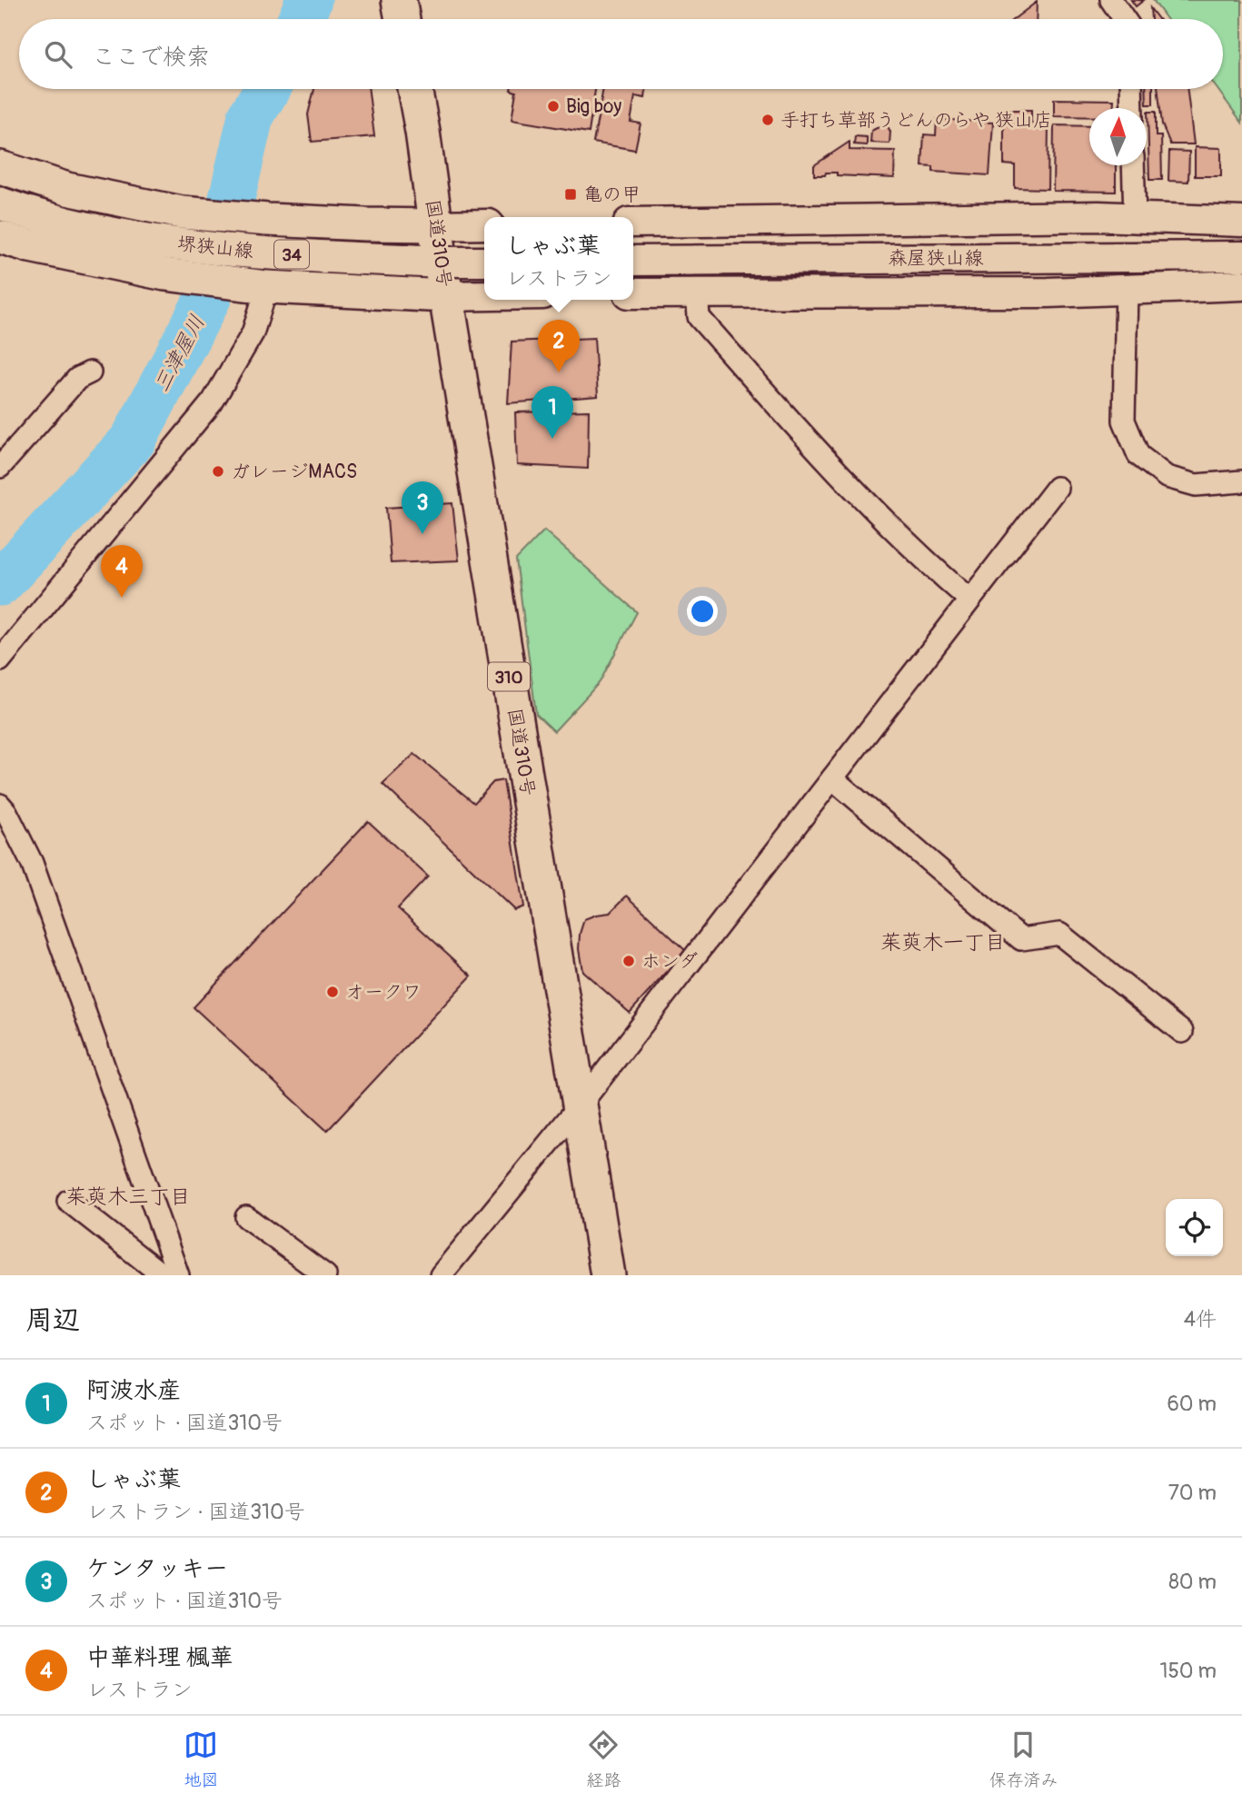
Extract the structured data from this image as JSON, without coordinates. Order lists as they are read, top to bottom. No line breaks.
{"streets":{"highway":["国道310号","310"],"main road":["堺狭山線","34","森屋狭山線"]},"districts":["茱萸木一丁目","茱萸木三丁目"],"water":["三津屋川"],"places":{"other":["Big boy","手打ち草部うどんのらや 狭山店","ガレージMACS","ホンダ","オークワ"],"transit":["亀の甲"]},"north":"top","page":{"search":"ここで検索","popup":["しゃぶ葉","レストラン"],"pins":["2","1","3","4"],"heading":["周辺","4件"],"list":[{"mark":"1","name":"阿波水産","note":"スポット · 国道310号","value":"60 m"},{"mark":"2","name":"しゃぶ葉","note":"レストラン · 国道310号","value":"70 m"},{"mark":"3","name":"ケンタッキー","note":"スポット · 国道310号","value":"80 m"},{"mark":"4","name":"中華料理 楓華","note":"レストラン","value":"150 m"}],"nav":["地図","経路","保存済み"]}}
